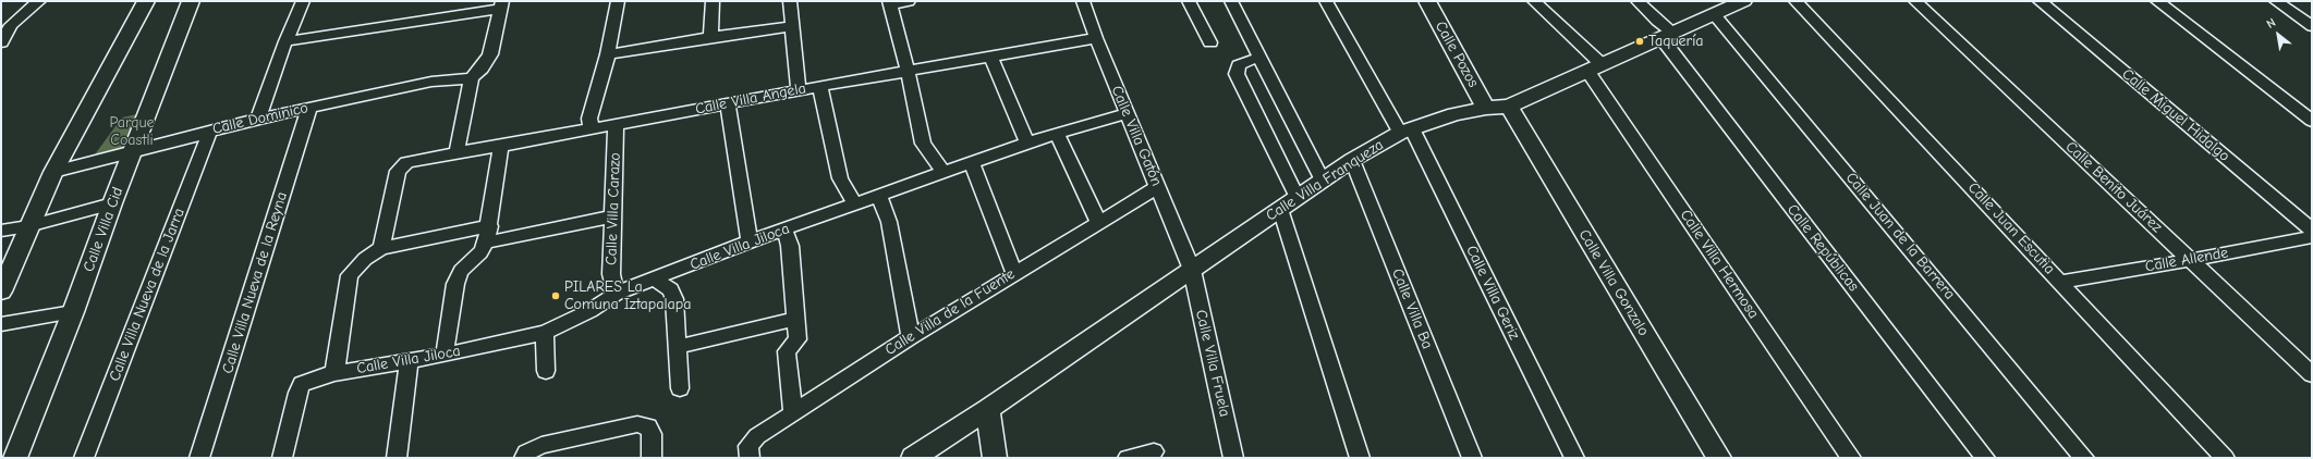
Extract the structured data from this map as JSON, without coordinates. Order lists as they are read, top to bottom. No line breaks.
{"streets":{"street":["Calle Pozos","Calle Villa Angela","Calle Miguel Hidalgo","Calle Dominico","Calle Villa Gatón","Calle Villa Franqueza","Calle Benito Juárez","Calle Villa Carazo","Calle Juan Escutia","Calle Villa Cid","Calle Juan de la Barrera","Calle Villa Jiloca","Calle Repúblicas","Calle Allende","Calle Villa Hermosa","Calle Villa Nueva de la Reyna","Calle Villa Gonzalo","Calle Villa Geriz","Calle Villa Nueva de la Jarra","Calle Villa Ba","Calle Villa de la Fuente","Calle Villa Fruela"]},"crossings":[["Calle Pozos","Calle Villa Franqueza"],["Calle Villa Angela","Calle Villa Gatón"],["Calle Villa Angela","Calle Villa Carazo"],["Calle Dominico","Calle Villa Cid"],["Calle Dominico","Calle Villa Nueva de la Reyna"],["Calle Dominico","Calle Villa Nueva de la Jarra"],["Calle Villa Gatón","Calle Villa Franqueza"],["Calle Villa Gatón","Calle Villa Jiloca"],["Calle Villa Gatón","Calle Villa de la Fuente"],["Calle Villa Gatón","Calle Villa Fruela"],["Calle Villa Franqueza","Calle Juan de la Barrera"],["Calle Villa Franqueza","Calle Repúblicas"],["Calle Villa Franqueza","Calle Villa Hermosa"],["Calle Villa Franqueza","Calle Villa Gonzalo"],["Calle Villa Franqueza","Calle Villa Geriz"],["Calle Villa Franqueza","Calle Villa Ba"],["Calle Villa Franqueza","Calle Villa Fruela"],["Calle Benito Juárez","Calle Allende"],["Calle Villa Carazo","Calle Villa Jiloca"],["Calle Juan Escutia","Calle Allende"]],"parks":["Parque Coastli"],"places":["Taquería","PILARES La Comuna Iztapalapa"],"north":"top left"}
